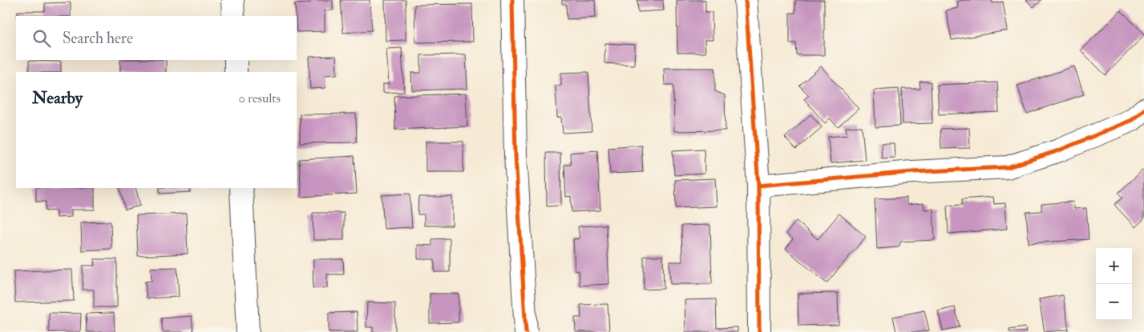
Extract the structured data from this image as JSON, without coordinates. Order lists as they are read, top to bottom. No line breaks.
{"page":{"search":"Search here","heading":["Nearby","0 results"],"map_buttons":["+","−"]}}
